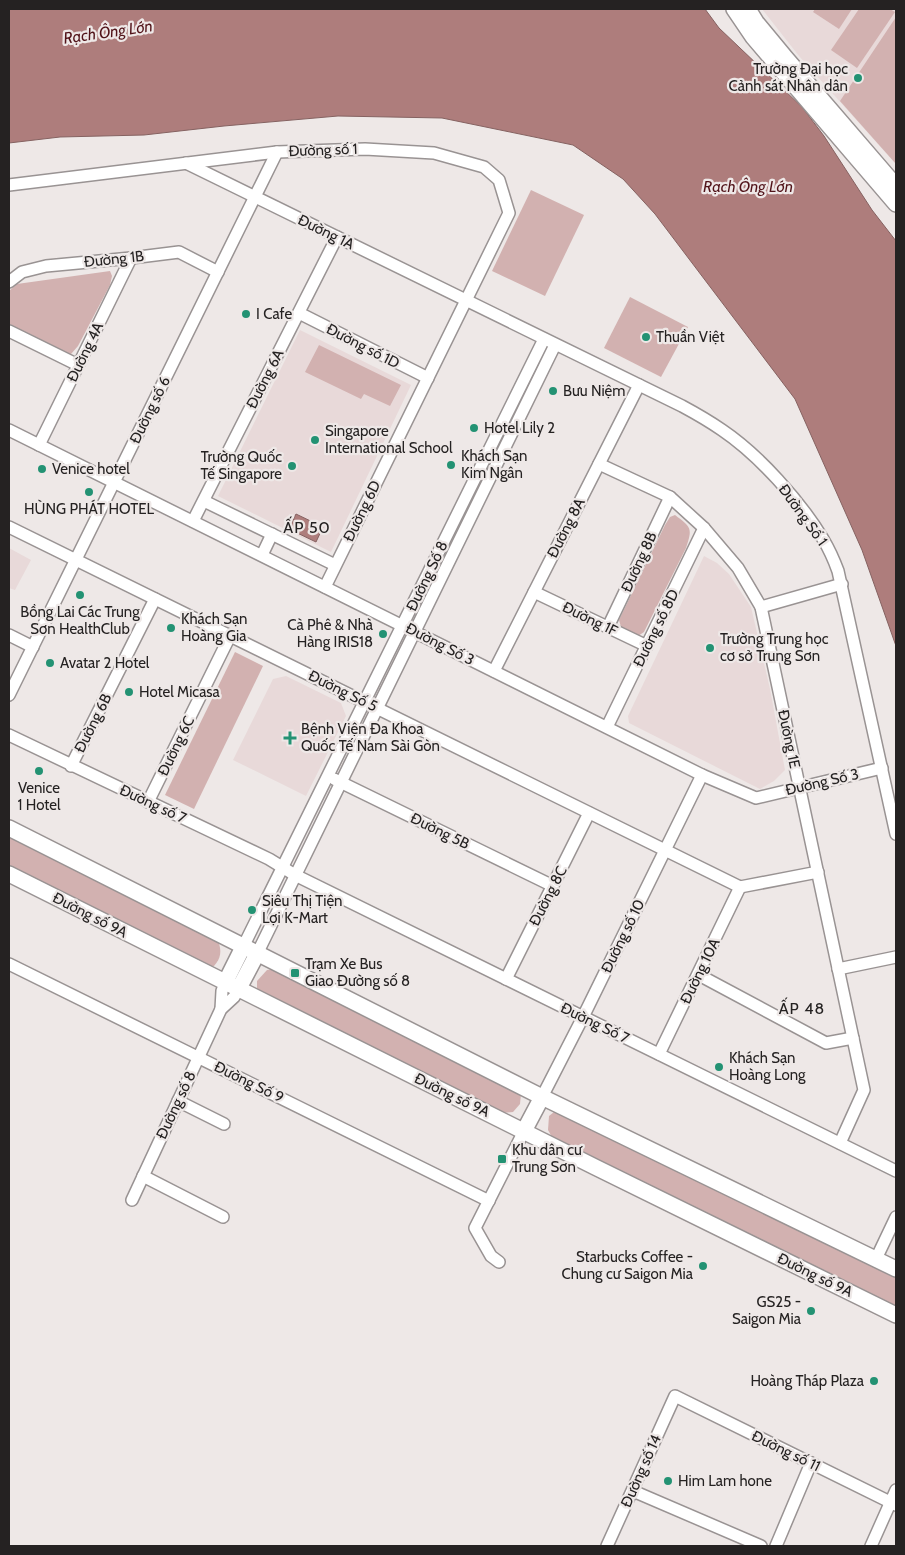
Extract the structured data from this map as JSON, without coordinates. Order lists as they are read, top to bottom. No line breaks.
{"streets":{"main road":["Đường số 9A"],"street":["Đường số 1","Đường 1A","Đường 1B","Đường số 1D","Đường 4A","Đường 6A","Đường số 6","Đường 6D","Đường Số 1","Đường 8A","Đường 8B","Đường Số 8","Đường 1F","Đường số 8D","Đường Số 3","Đường Số 5","Đường 6B","Đường 1E","Đường 6C","Đường số 7","Đường 5B","Đường 8C","Đường số 10","Đường 10A","Đường Số 7","Đường Số 9","Đường số 8","Đường số 11","Đường số 14"]},"crossings":[["Đường số 1","Đường 1A"],["Đường số 1","Đường số 6"],["Đường số 1","Đường 6D"],["Đường 1A","Đường 6A"],["Đường 1A","Đường số 6"],["Đường 1A","Đường 6D"],["Đường 1B","Đường 4A"],["Đường 1B","Đường số 6"],["Đường số 1D","Đường 6A"],["Đường số 1D","Đường 6D"],["Đường 4A","Đường Số 3"],["Đường 6A","Đường Số 3"],["Đường số 6","Đường Số 3"],["Đường số 6","Đường Số 5"],["Đường 6D","Đường Số 3"],["Đường Số 1","Đường 8A"],["Đường Số 1","Đường Số 8"],["Đường Số 1","Đường Số 3"],["Đường 8A","Đường 1F"],["Đường 8A","Đường Số 3"],["Đường 8A","Đường 1E"],["Đường 8B","Đường 1F"],["Đường 8B","Đường 1E"],["Đường Số 8","Đường Số 3"],["Đường Số 8","Đường Số 5"],["Đường Số 8","Đường số 7"],["Đường Số 8","Đường 5B"],["Đường Số 8","Đường Số 7"],["Đường 1F","Đường số 8D"],["Đường số 8D","Đường Số 3"],["Đường số 8D","Đường 1E"],["Đường Số 3","Đường 1E"],["Đường Số 3","Đường số 10"],["Đường Số 5","Đường 6B"],["Đường Số 5","Đường 6C"],["Đường Số 5","Đường 8C"],["Đường Số 5","Đường số 10"],["Đường Số 5","Đường 10A"],["Đường 6B","Đường số 7"],["Đường 1E","Đường Số 7"],["Đường 6C","Đường số 7"],["Đường số 7","Đường Số 7"],["Đường 5B","Đường 8C"],["Đường 8C","Đường Số 7"],["Đường số 9A","Đường số 8"],["Đường số 10","Đường Số 7"],["Đường 10A","Đường Số 7"],["Đường Số 9","Đường số 8"],["Đường số 11","Đường số 14"]],"districts":["ẤP 50","ẤP 48"],"water":["Rạch Ông Lớn"],"places":{"other":["Trường Đại học Cảnh sát Nhân dân","I Cafe","Thuần Việt","Bưu Niệm","Hotel Lily 2","Singapore International School","Khách Sạn Kim Ngân","Trường Quốc Tế Singapore","Venice hotel","HÙNG PHÁT HOTEL","Bồng Lai Các Trung Sơn HealthClub","Khách Sạn Hoàng Gia","Cà Phê & Nhà Hàng IRIS18","Trường Trung học cơ sở Trung Sơn","Avatar 2 Hotel","Hotel Micasa","Venice 1 Hotel","Siêu Thị Tiện Lợi K-Mart","Khách Sạn Hoàng Long","Starbucks Coffee - Chung cư Saigon Mia","GS25 - Saigon Mia","Hoàng Tháp Plaza","Him Lam hone"],"health":["Bệnh Viện Đa Khoa Quốc Tế Nam Sài Gòn"],"transit":["Trạm Xe Bus Giao Đường số 8","Khu dân cư Trung Sơn"]}}
